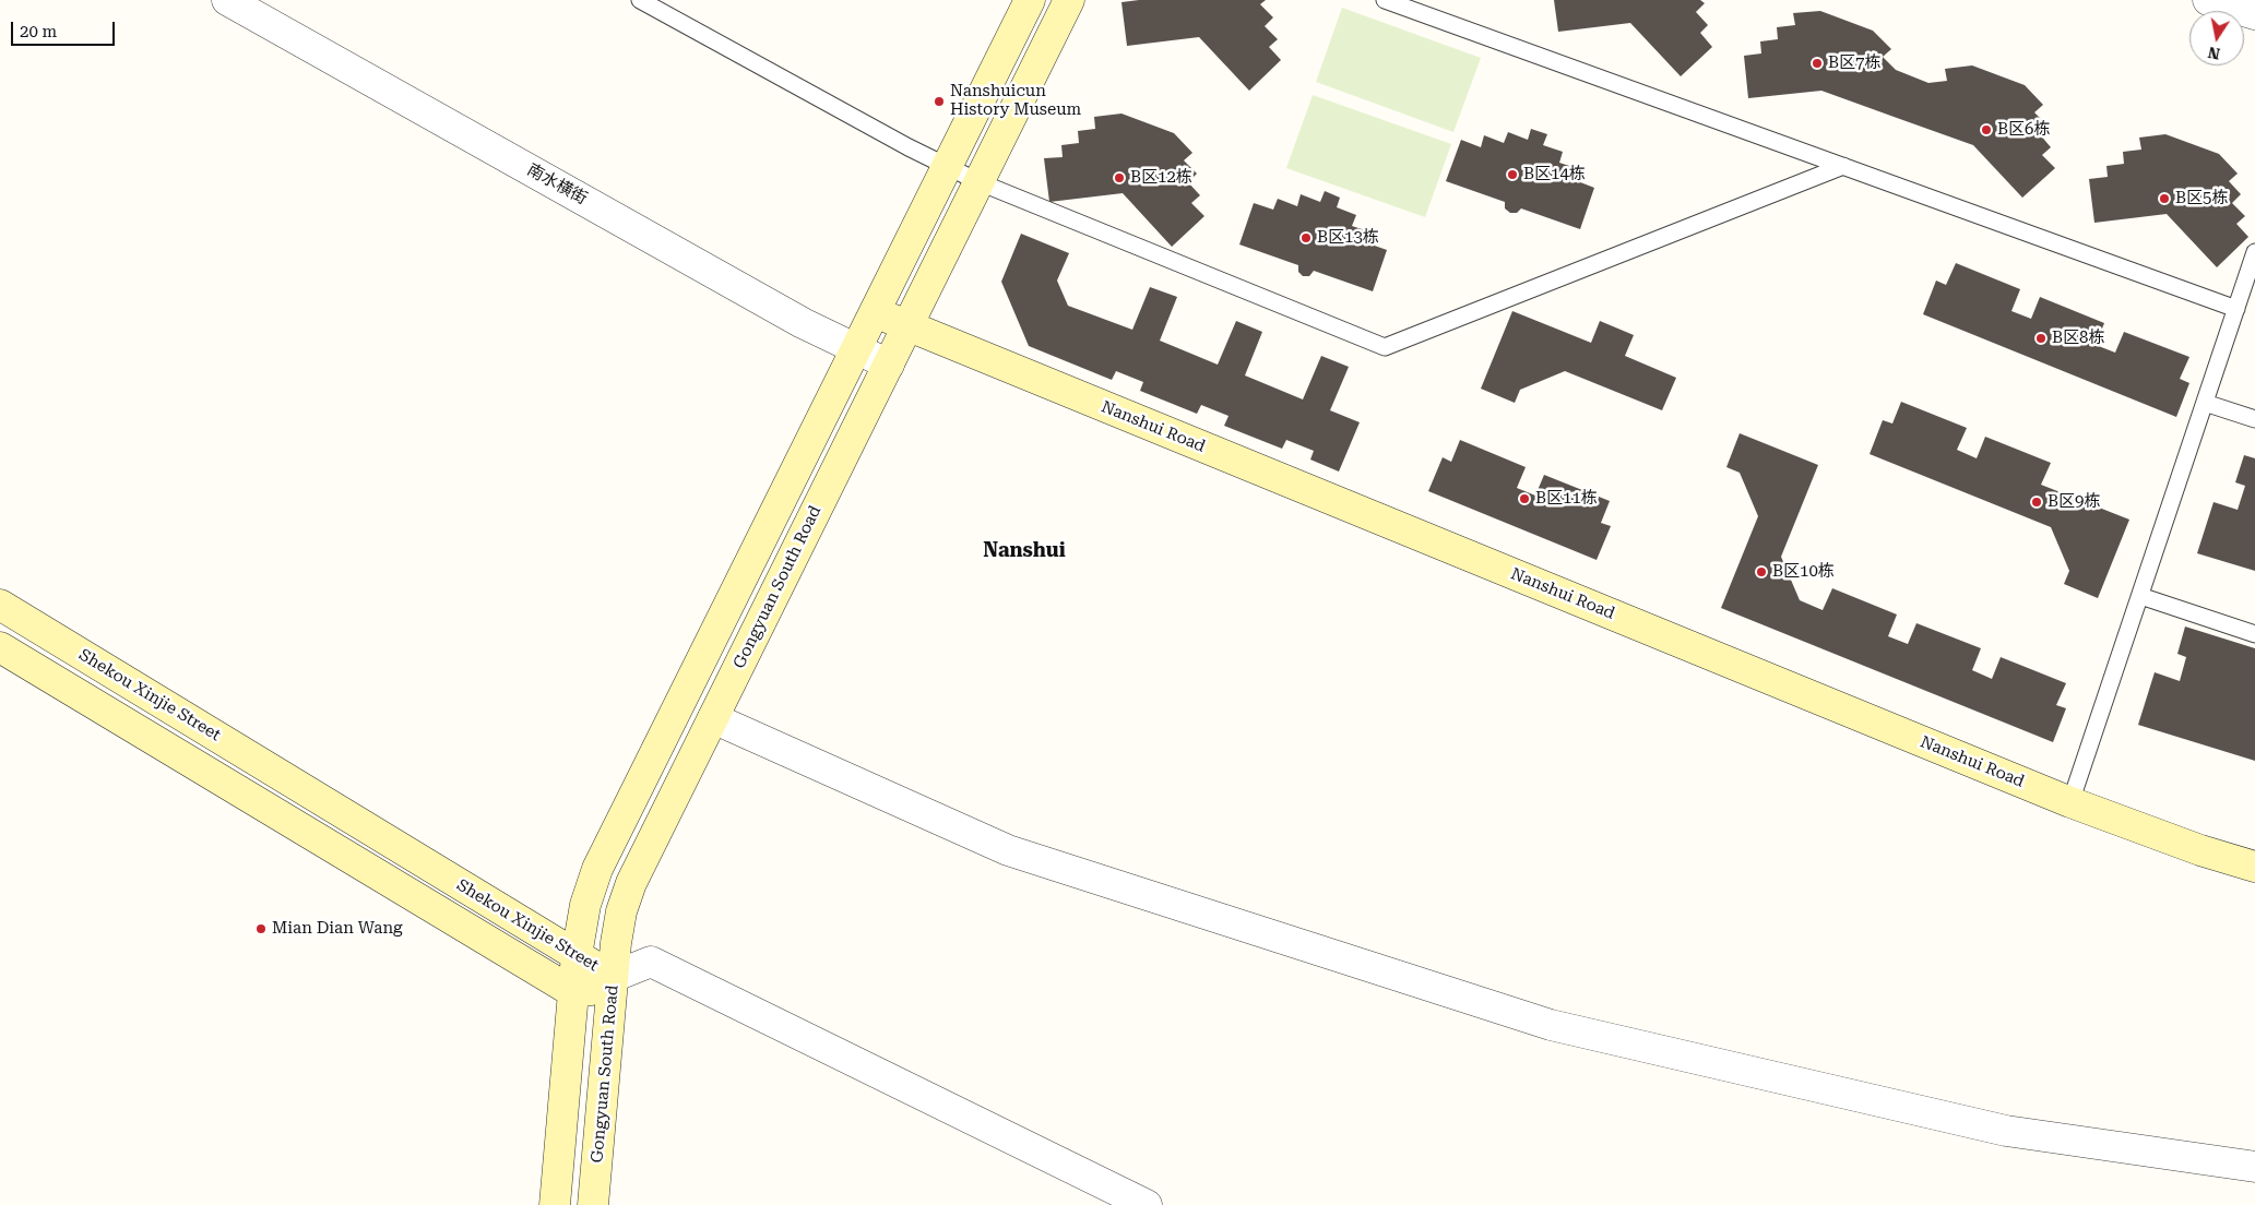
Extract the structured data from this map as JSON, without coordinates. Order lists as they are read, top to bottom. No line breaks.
{"streets":{"street":["南水横街","Nanshui Road","Gongyuan South Road","Shekou Xinjie Street"]},"crossings":[["南水横街","Gongyuan South Road"],["Nanshui Road","Gongyuan South Road"],["Gongyuan South Road","Shekou Xinjie Street"]],"districts":["Nanshui"],"places":["B区7栋","Nanshuicun History Museum","B区6栋","B区14栋","B区12栋","B区5栋","B区13栋","B区8栋","B区11栋","B区9栋","B区10栋","Mian Dian Wang"],"scale_bar":"20 m","north":"bottom"}
